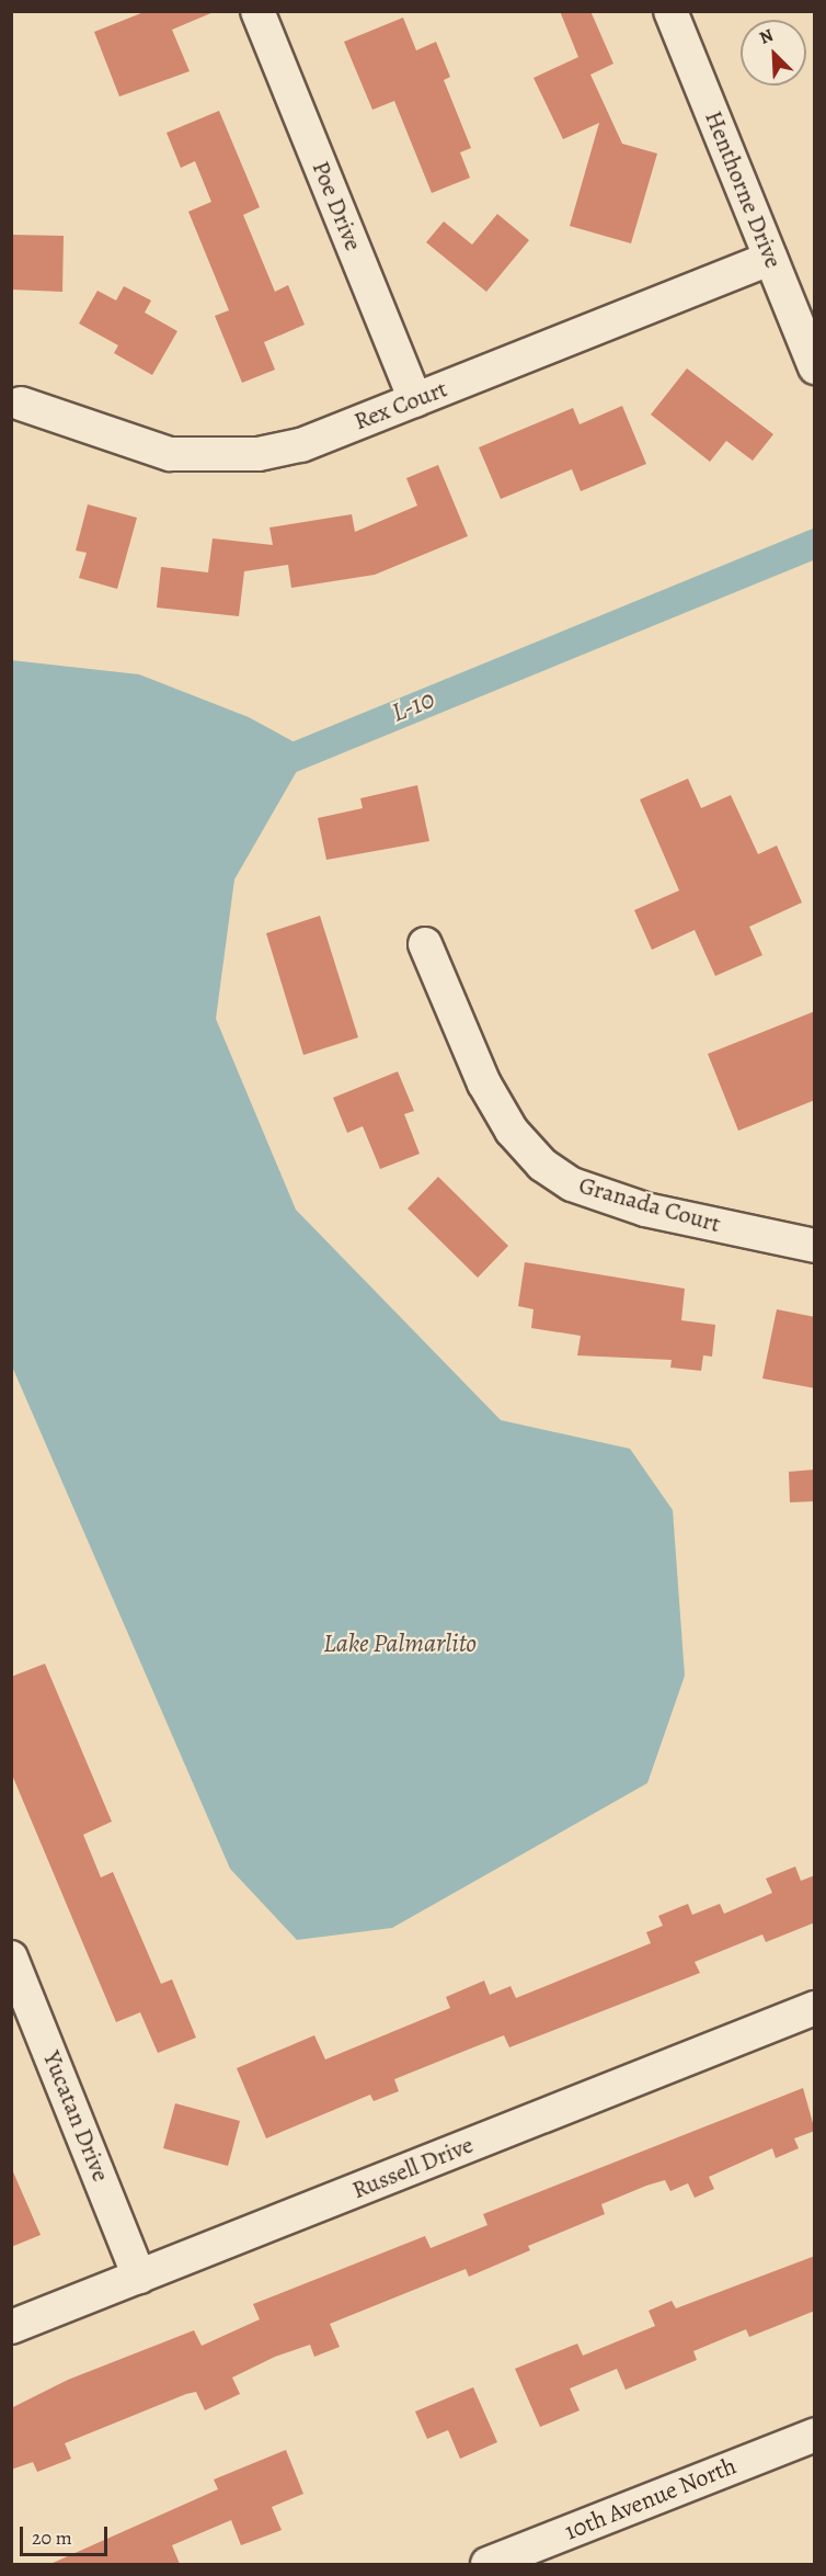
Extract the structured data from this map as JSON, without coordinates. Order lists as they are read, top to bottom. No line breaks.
{"streets":{"street":["Henthorne Drive","Poe Drive","Rex Court","Granada Court","Yucatan Drive","Russell Drive","10th Avenue North"]},"crossings":[["Henthorne Drive","Rex Court"],["Poe Drive","Rex Court"],["Yucatan Drive","Russell Drive"]],"water":["L-10","Lake Palmarlito"],"scale_bar":"20 m","north":"top left"}
